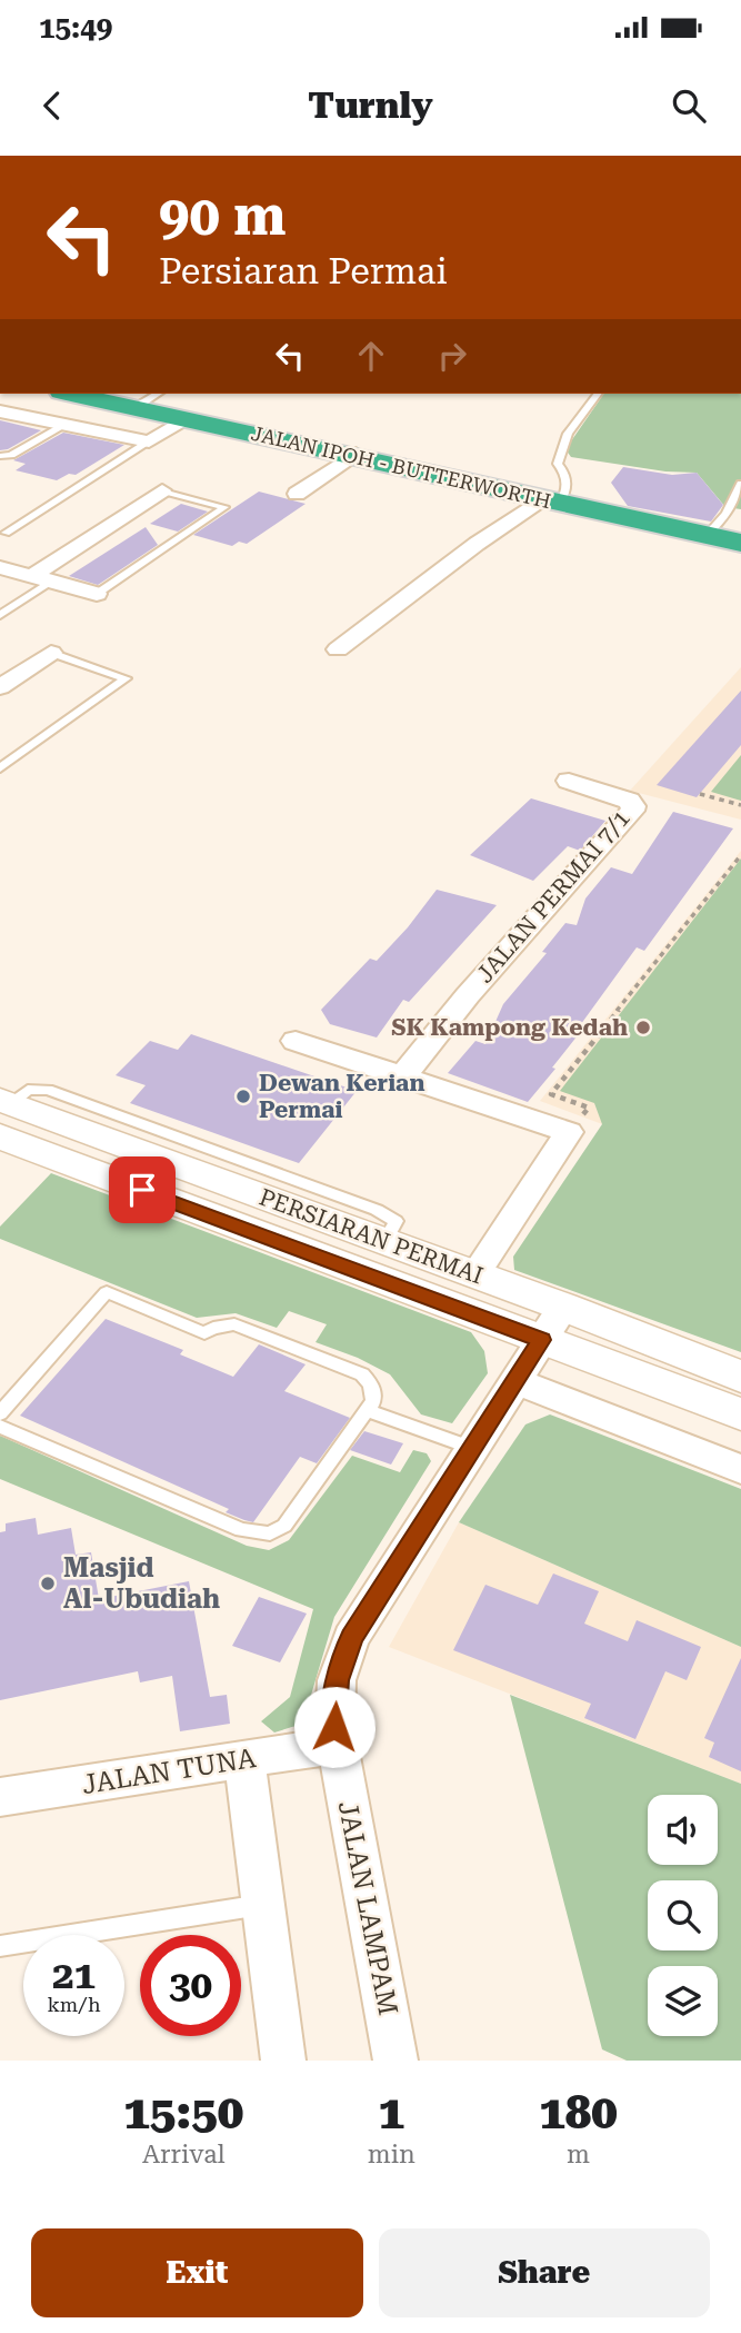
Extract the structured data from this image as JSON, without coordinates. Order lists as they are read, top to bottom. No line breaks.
{"streets":{"highway":["JALAN IPOH - BUTTERWORTH"],"street":["JALAN PERMAI 7/1","PERSIARAN PERMAI","JALAN TUNA","JALAN LAMPAM"]},"crossings":[["PERSIARAN PERMAI","JALAN LAMPAM"],["JALAN TUNA","JALAN LAMPAM"]],"places":["SK Kampong Kedah","Dewan Kerian Permai","Masjid Al-Ubudiah"],"page":{"status":"15:49","header":"Turnly","turn":["90 m","Persiaran Permai"],"speed":"21 km/h","limit":"30","eta":["15:50","Arrival","1","min","180","m"],"buttons":["Exit","Share"]}}
